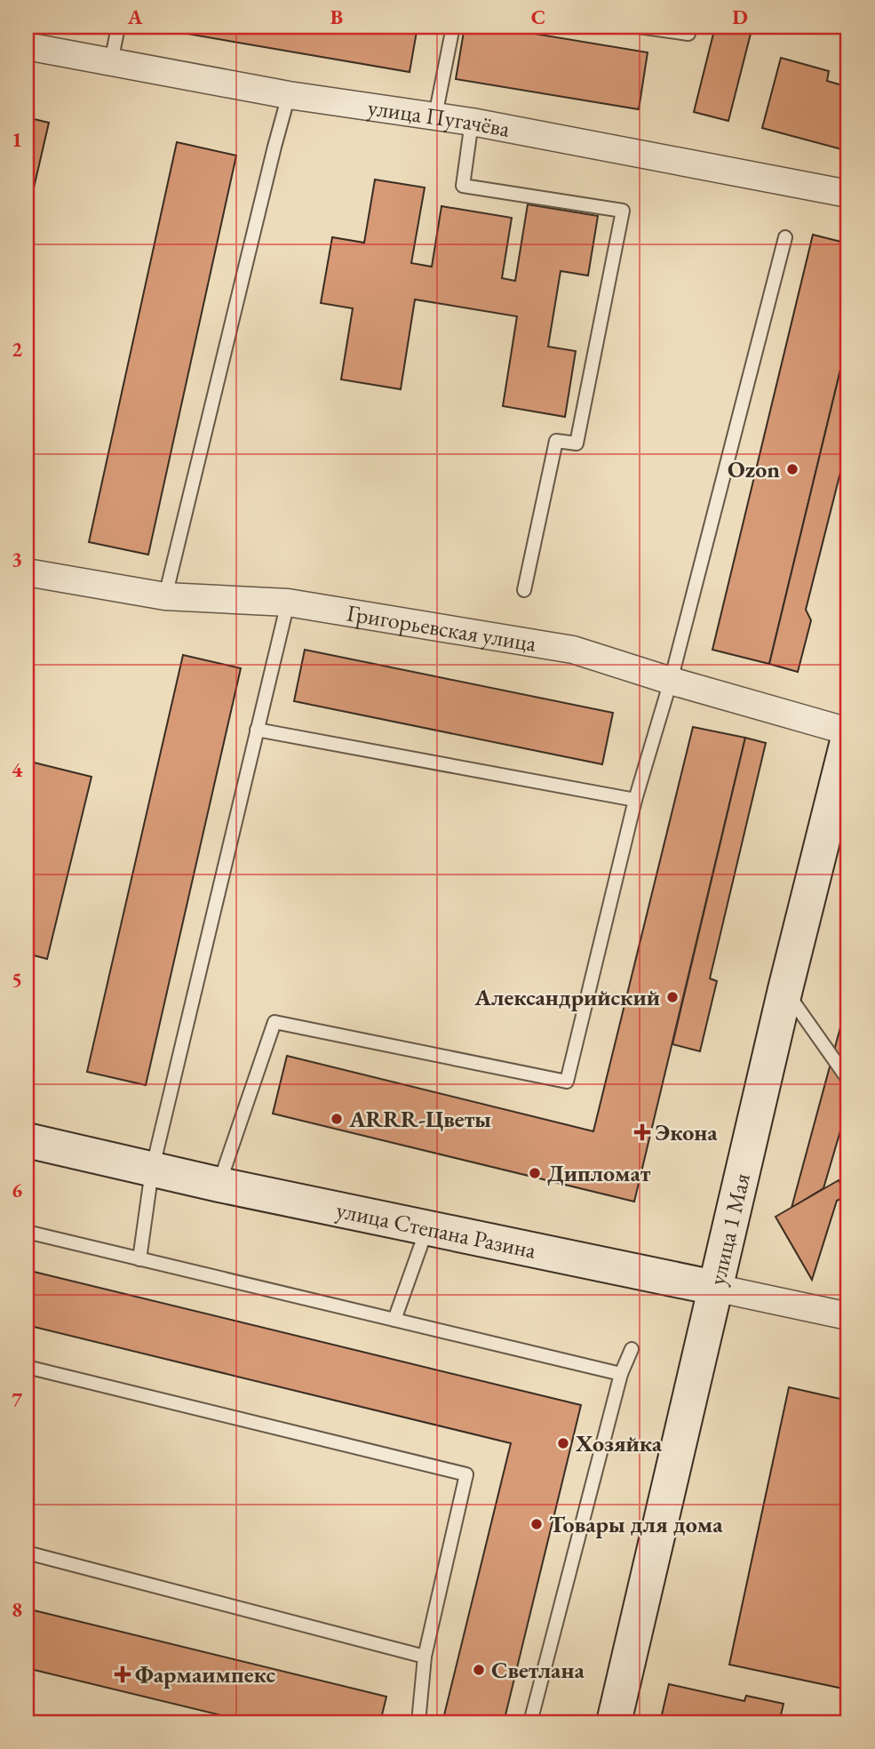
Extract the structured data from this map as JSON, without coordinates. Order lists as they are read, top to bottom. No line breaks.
{"streets":{"main road":["улица 1 Мая","улица Степана Разина"],"street":["улица Пугачёва","Григорьевская улица"]},"crossings":[["улица 1 Мая","улица Степана Разина"]],"places":{"other":["Ozon","Александрийский","ARRR-Цветы","Дипломат","Хозяйка","Товары для дома","Светлана"],"health":["Экона","Фармаимпекс"]},"grid":{"columns":["A","B","C","D"],"rows":["1","2","3","4","5","6","7","8"]}}
